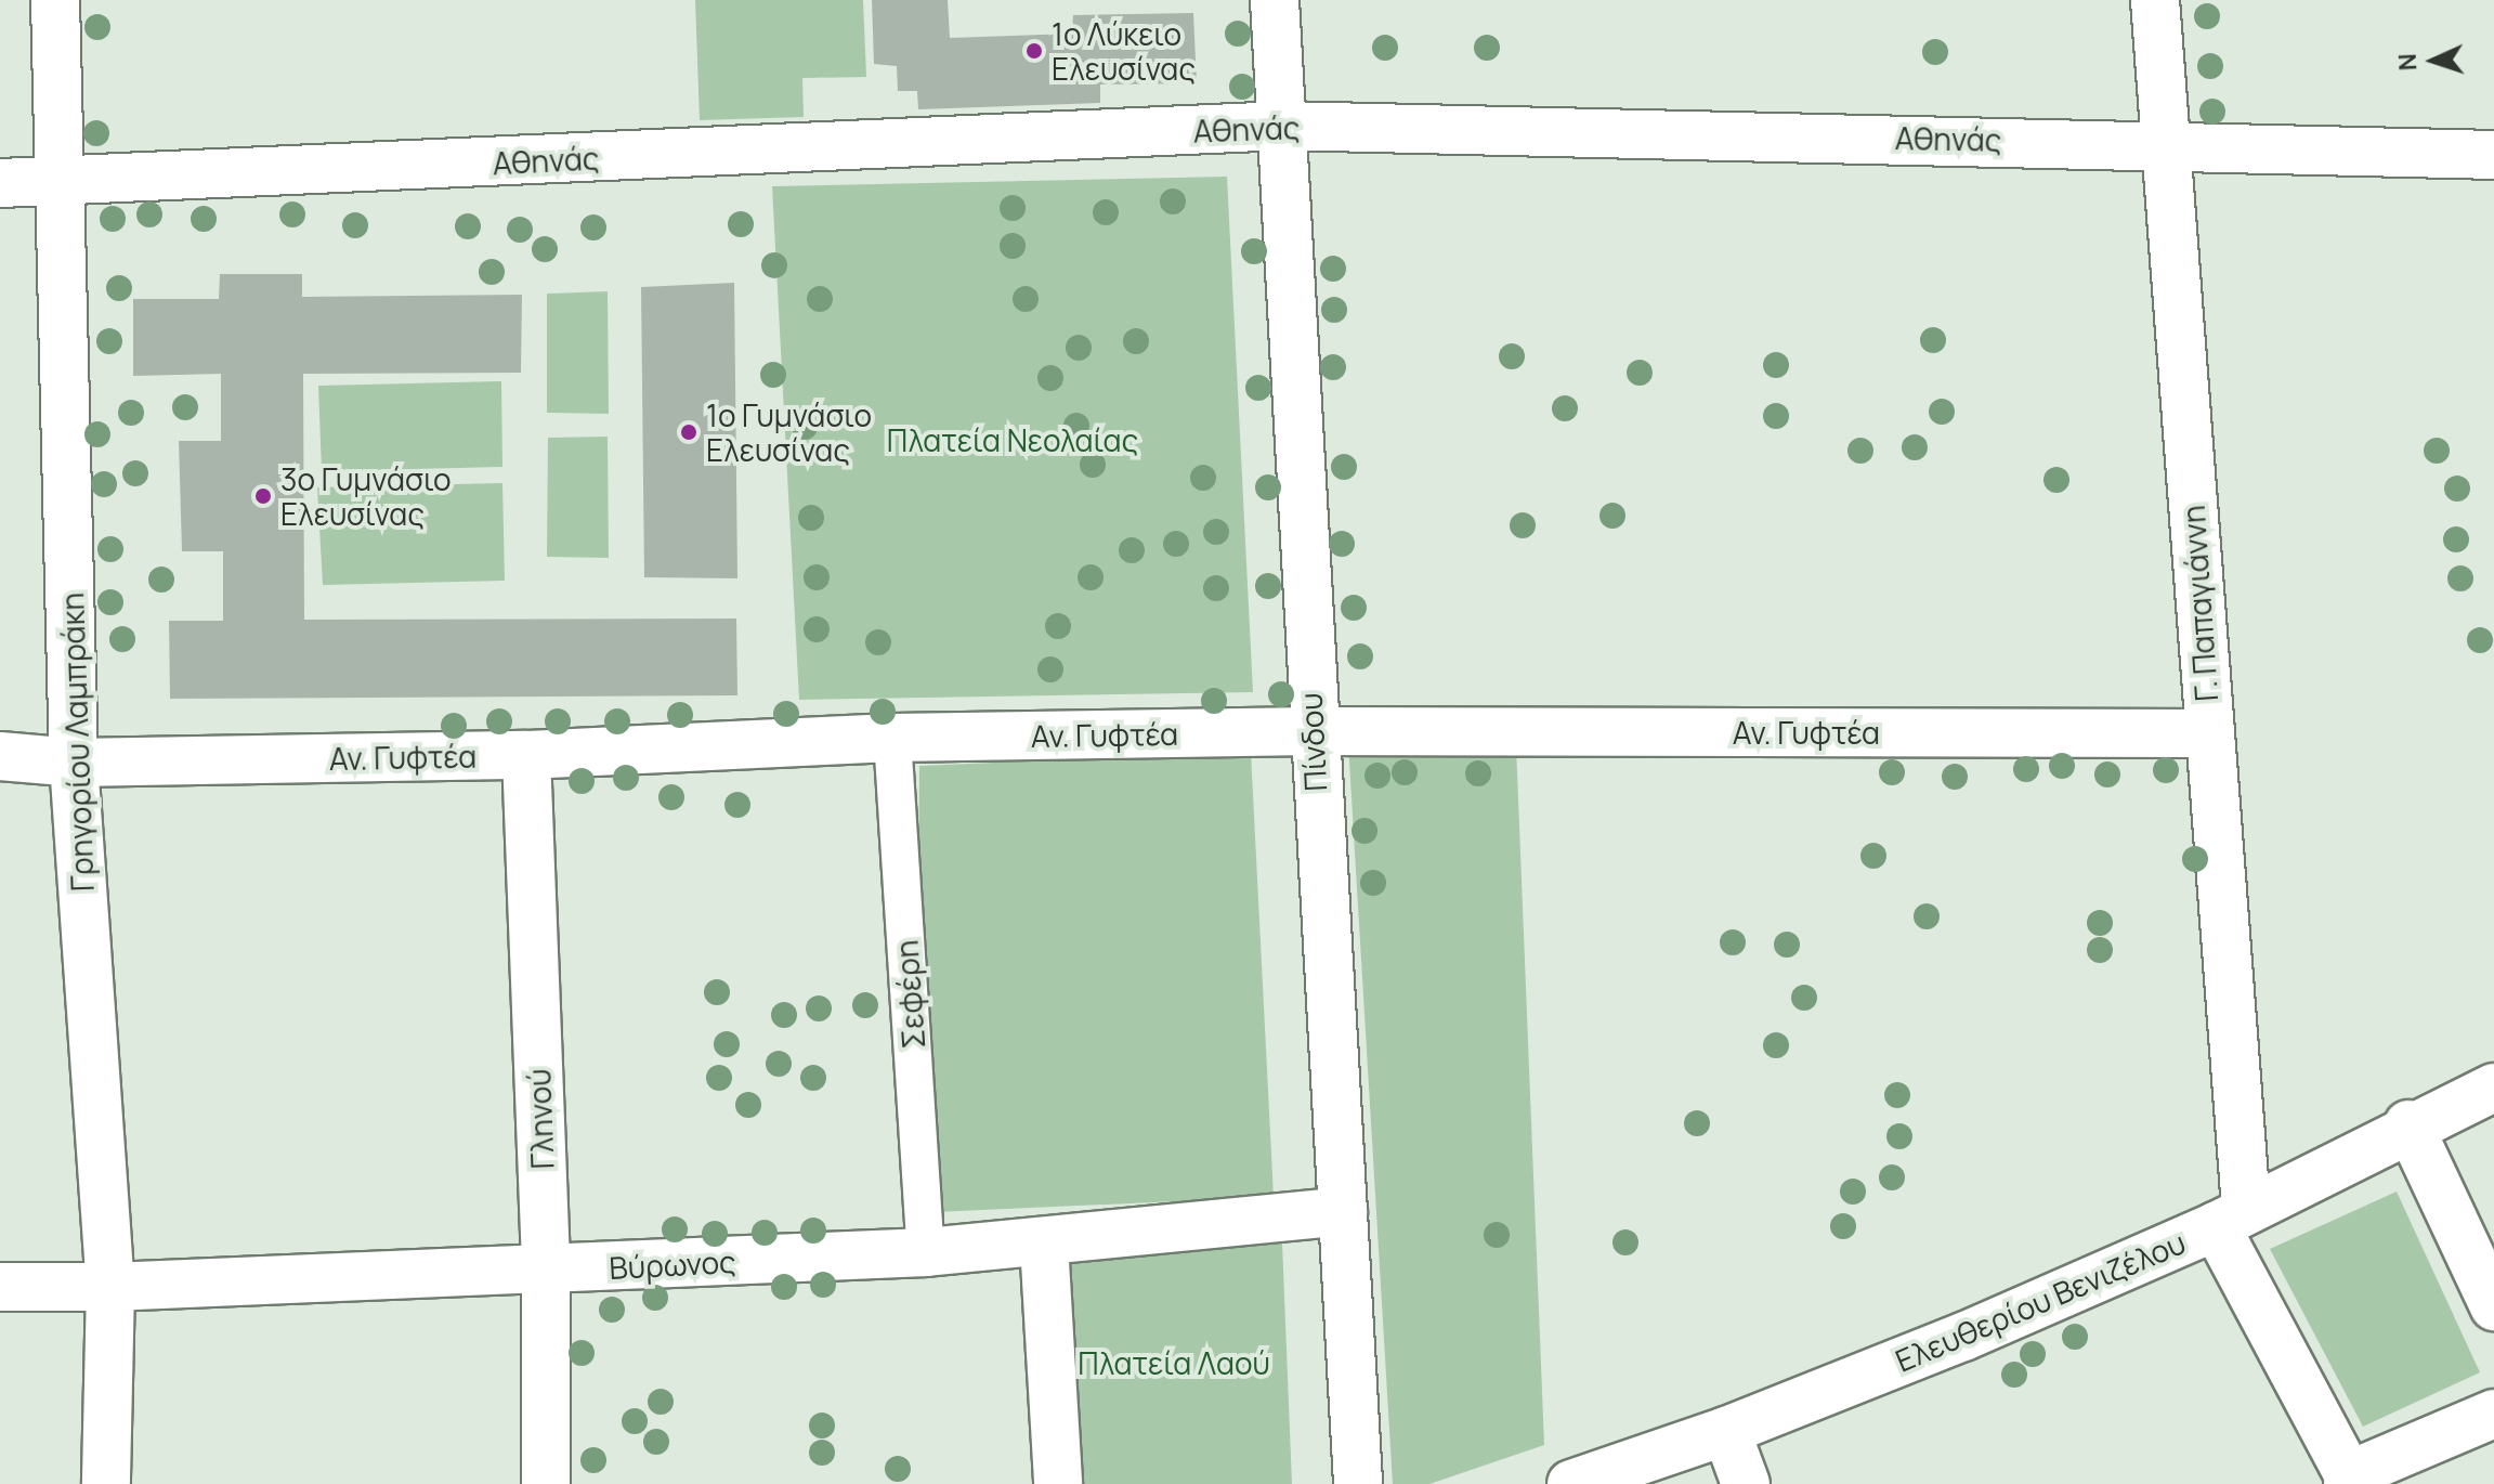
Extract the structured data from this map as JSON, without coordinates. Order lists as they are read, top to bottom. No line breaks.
{"streets":{"street":["Αθηνάς","Γ. Παπαγιάννη","Αν. Γυφτέα","Γρηγορίου Λαμπράκη","Πίνδου","Σεφέρη","Γληνού","Βύρωνος","Ελευθερίου Βενιζέλου"]},"crossings":[["Αθηνάς","Γ. Παπαγιάννη"],["Αθηνάς","Γρηγορίου Λαμπράκη"],["Αθηνάς","Πίνδου"],["Γ. Παπαγιάννη","Αν. Γυφτέα"],["Γ. Παπαγιάννη","Ελευθερίου Βενιζέλου"],["Αν. Γυφτέα","Γρηγορίου Λαμπράκη"],["Αν. Γυφτέα","Πίνδου"],["Αν. Γυφτέα","Σεφέρη"],["Αν. Γυφτέα","Γληνού"],["Γρηγορίου Λαμπράκη","Βύρωνος"],["Πίνδου","Βύρωνος"],["Σεφέρη","Βύρωνος"],["Γληνού","Βύρωνος"]],"parks":["Πλατεία Νεολαίας","Πλατεία Λαού"],"places":["1ο Λύκειο Ελευσίνας","1ο Γυμνάσιο Ελευσίνας","3ο Γυμνάσιο Ελευσίνας"],"north":"left"}
